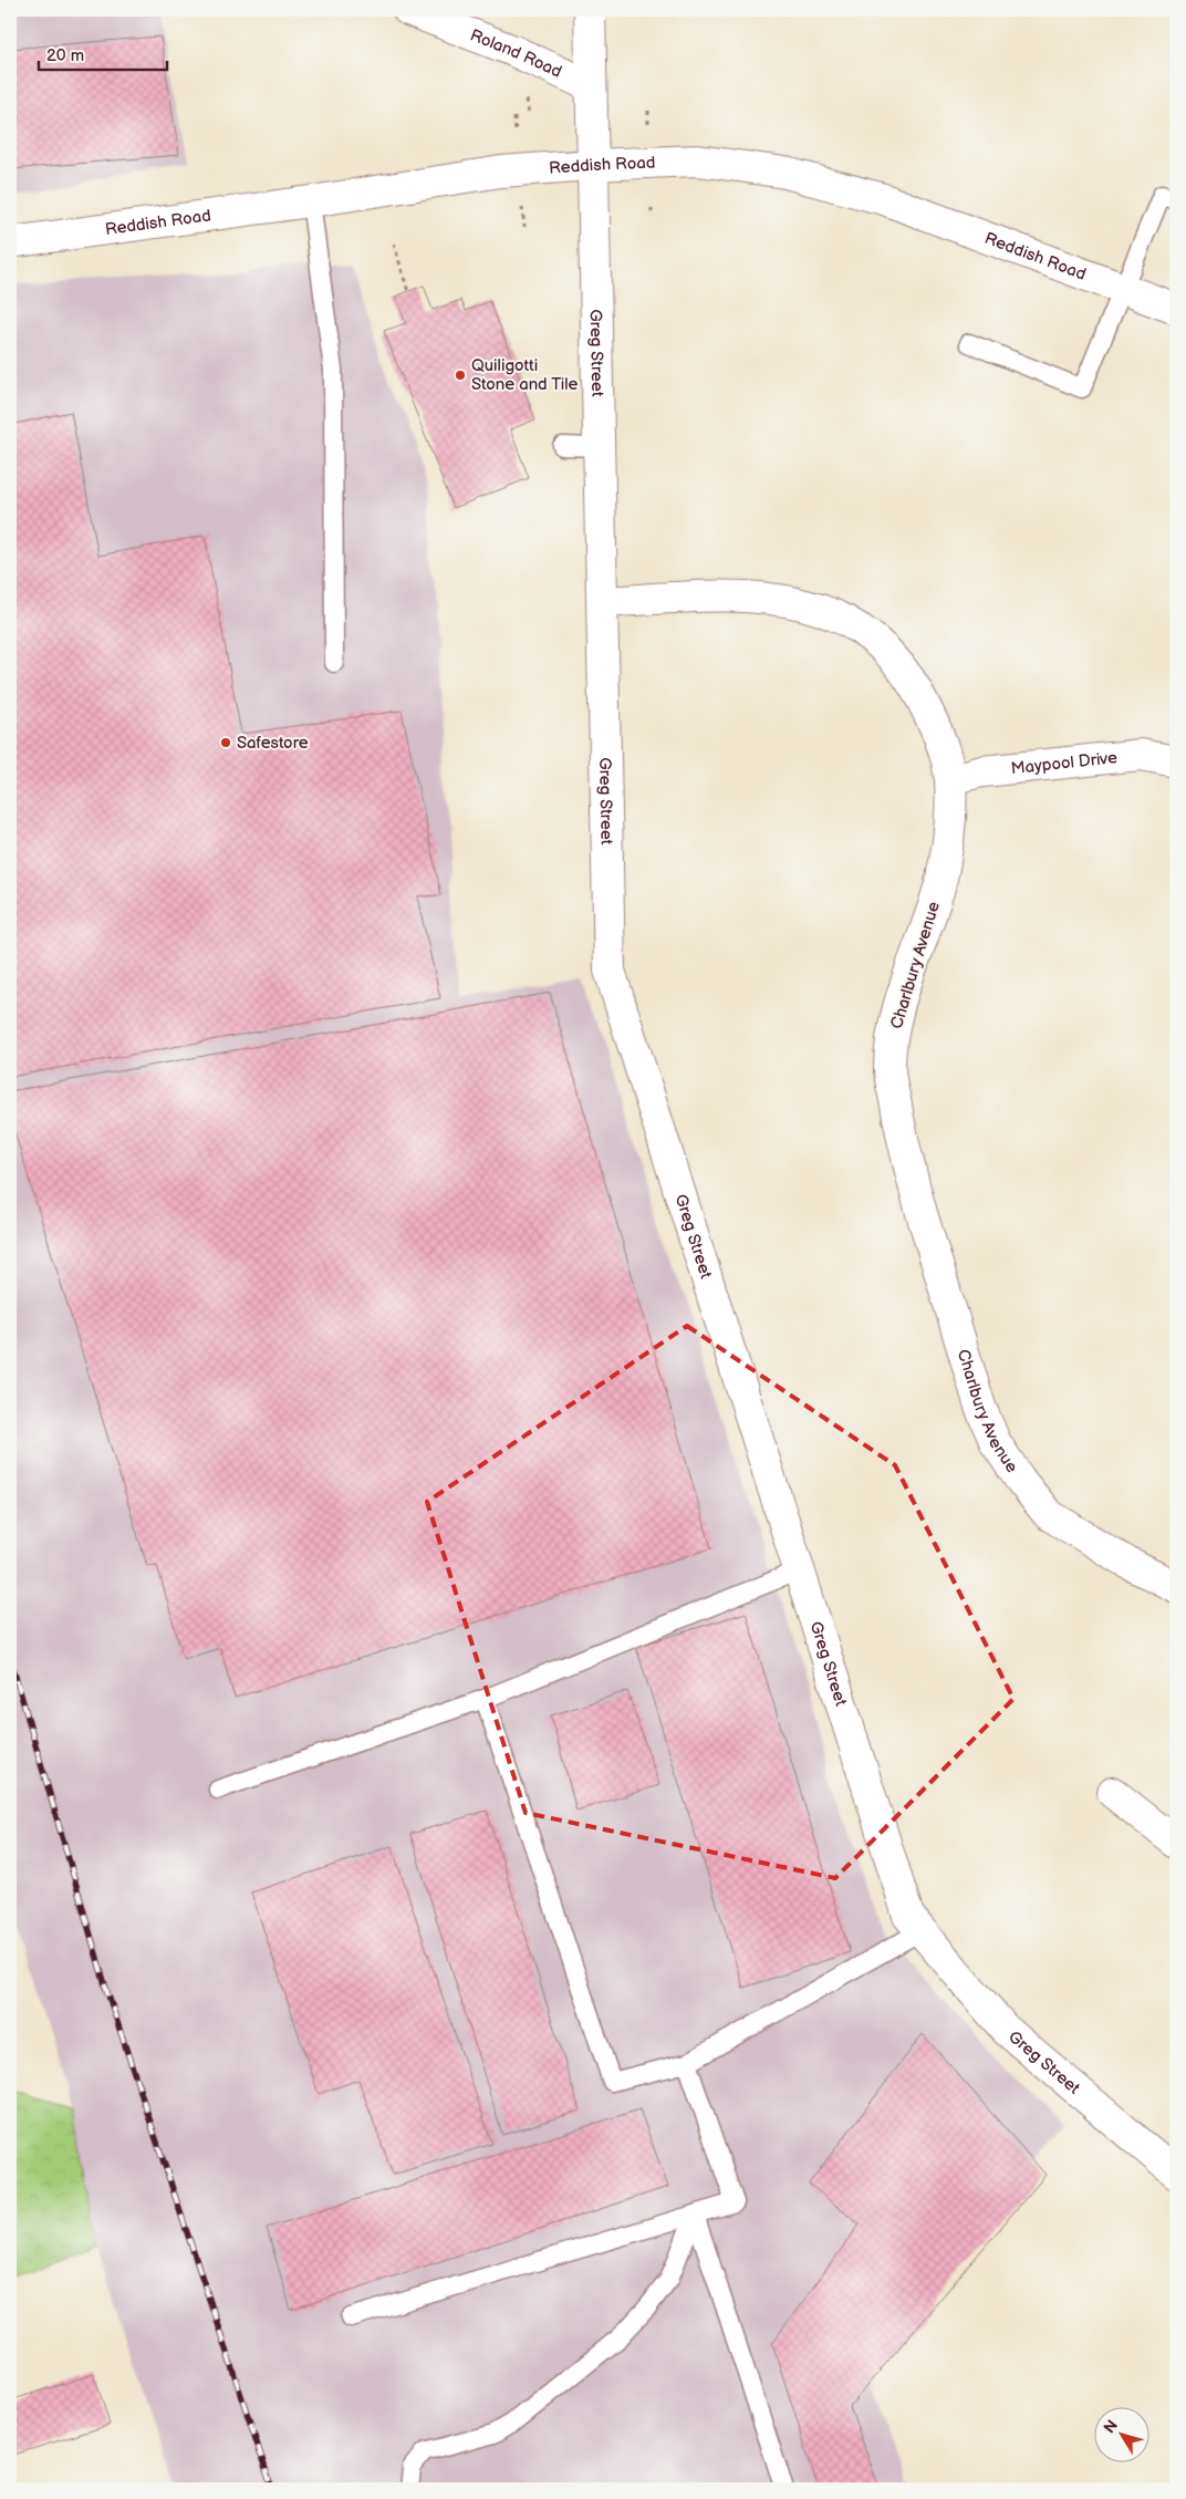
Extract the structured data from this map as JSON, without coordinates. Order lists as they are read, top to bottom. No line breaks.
{"streets":{"street":["Roland Road","Reddish Road","Greg Street","Maypool Drive","Charlbury Avenue"]},"crossings":[["Roland Road","Greg Street"],["Reddish Road","Greg Street"],["Greg Street","Charlbury Avenue"],["Maypool Drive","Charlbury Avenue"]],"places":["Quiligotti Stone and Tile","Safestore"],"scale_bar":"20 m","north":"top left"}
